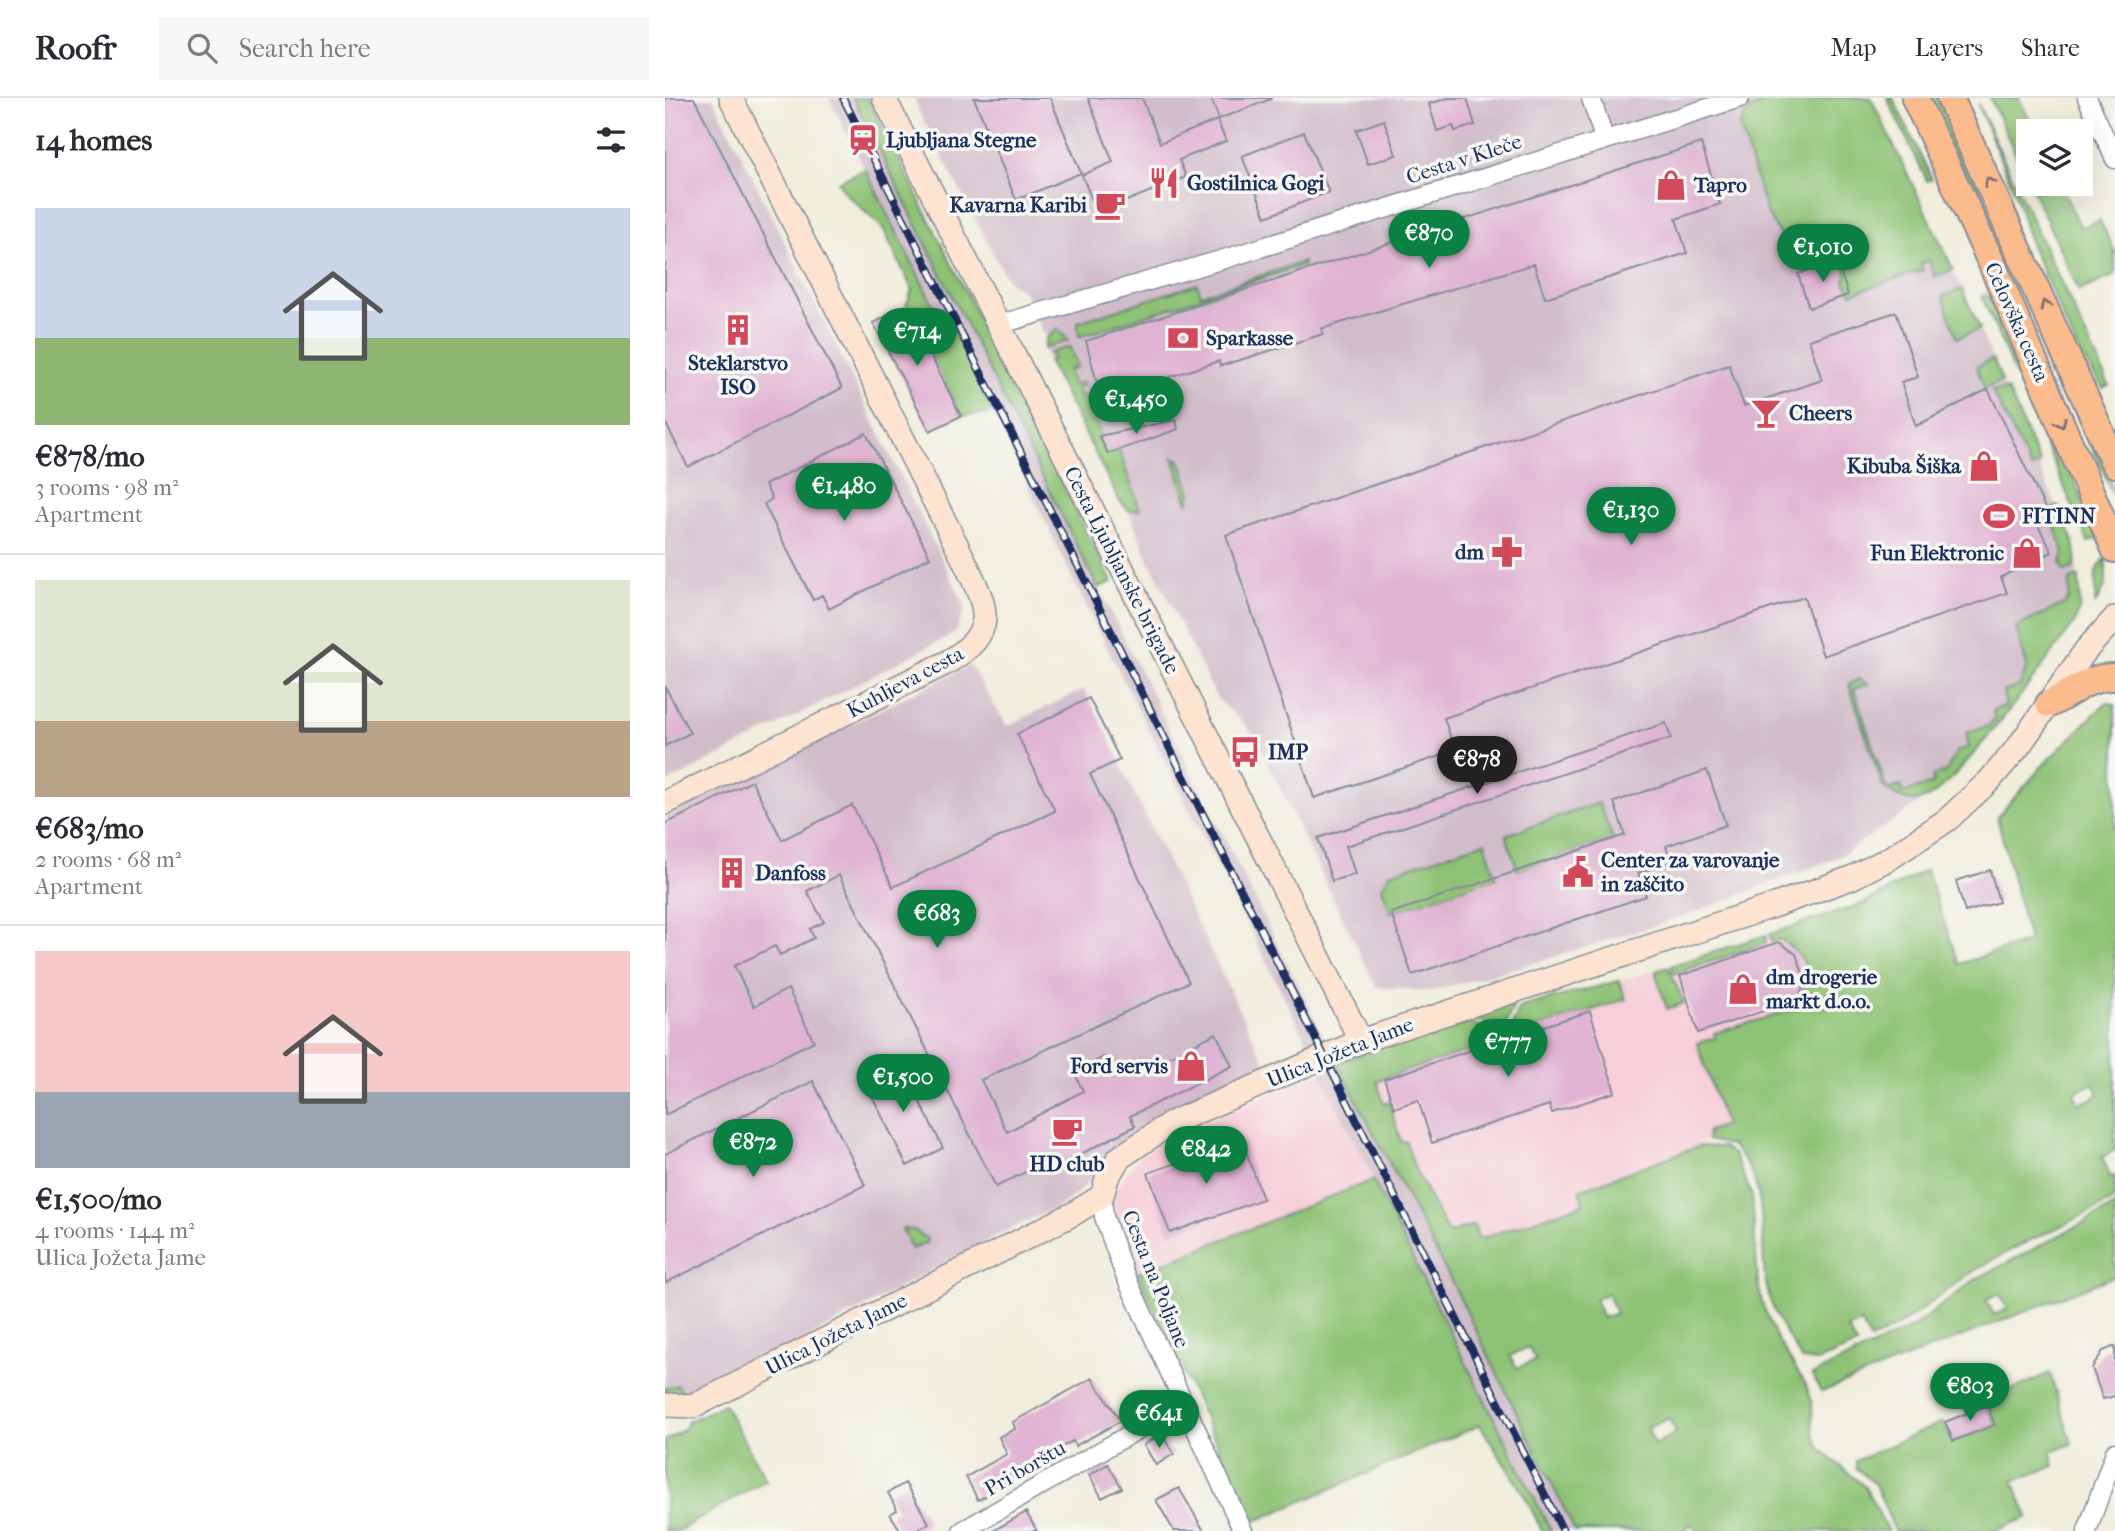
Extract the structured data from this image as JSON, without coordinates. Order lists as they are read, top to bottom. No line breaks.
{"streets":{"main road":["Celovška cesta"],"street":["Cesta v Kleče","Cesta Ljubljanske brigade","Kuhljeva cesta","Ulica Jožeta Jame","Cesta na Poljane","Pri borštu"]},"crossings":[["Cesta v Kleče","Cesta Ljubljanske brigade"],["Cesta Ljubljanske brigade","Ulica Jožeta Jame"],["Ulica Jožeta Jame","Cesta na Poljane"],["Cesta na Poljane","Pri borštu"]],"places":{"station":["Ljubljana Stegne"],"restaurant":["Gostilnica Gogi"],"shop":["Tapro","Kibuba Šiška","Fun Elektronic","dm drogerie markt d.o.o.","Ford servis"],"cafe":["Kavarna Karibi","HD club"],"building":["Steklarstvo ISO","Danfoss"],"bank":["Sparkasse"],"bar":["Cheers"],"sports":["FITINN"],"pharmacy":["dm"],"bus stop":["IMP"],"public building":["Center za varovanje in zaščito"]},"page":{"header":"Roofr","search":"Search here","nav":["Map","Layers","Share"],"heading":"14 homes","list":[{"name":"€878/mo","note":"3 rooms · 98 m² · Apartment"},{"name":"€683/mo","note":"2 rooms · 68 m² · Apartment"},{"name":"€1,500/mo","note":"4 rooms · 144 m² · Ulica Jožeta Jame"}],"price":["€870","€1,010","€714","€1,450","€1,480","€1,130","€878","€683","€777","€1,500","€872","€842","€803","€641"]}}
